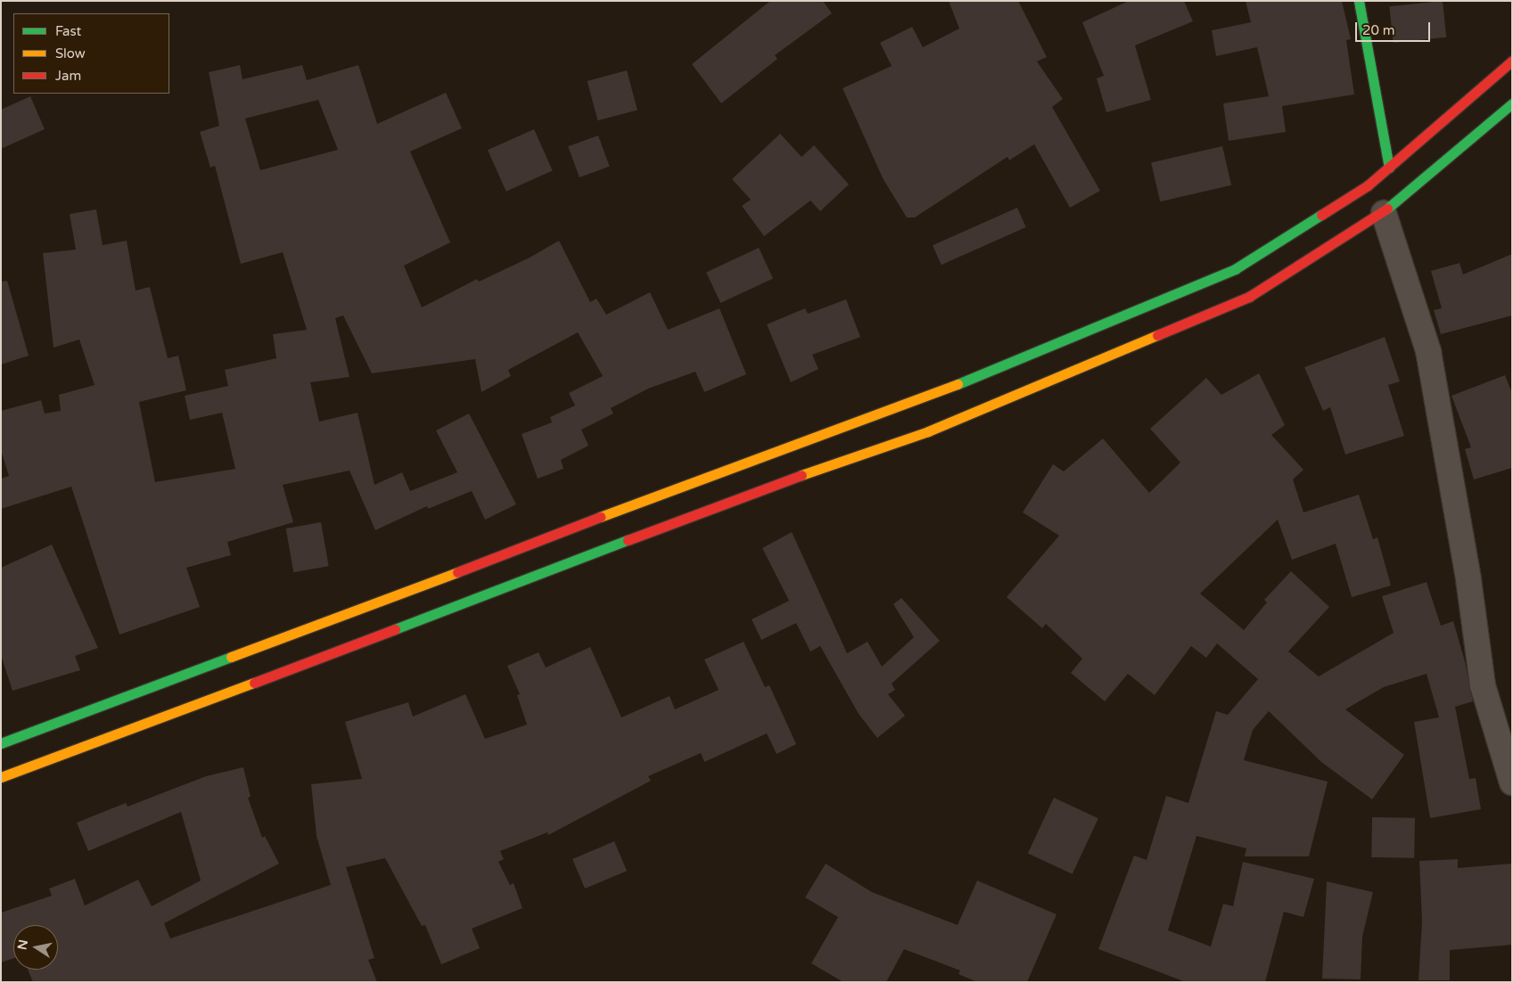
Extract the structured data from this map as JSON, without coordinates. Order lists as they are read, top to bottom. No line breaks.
{"legend":["Fast","Slow","Jam"],"scale_bar":"20 m","north":"left"}
